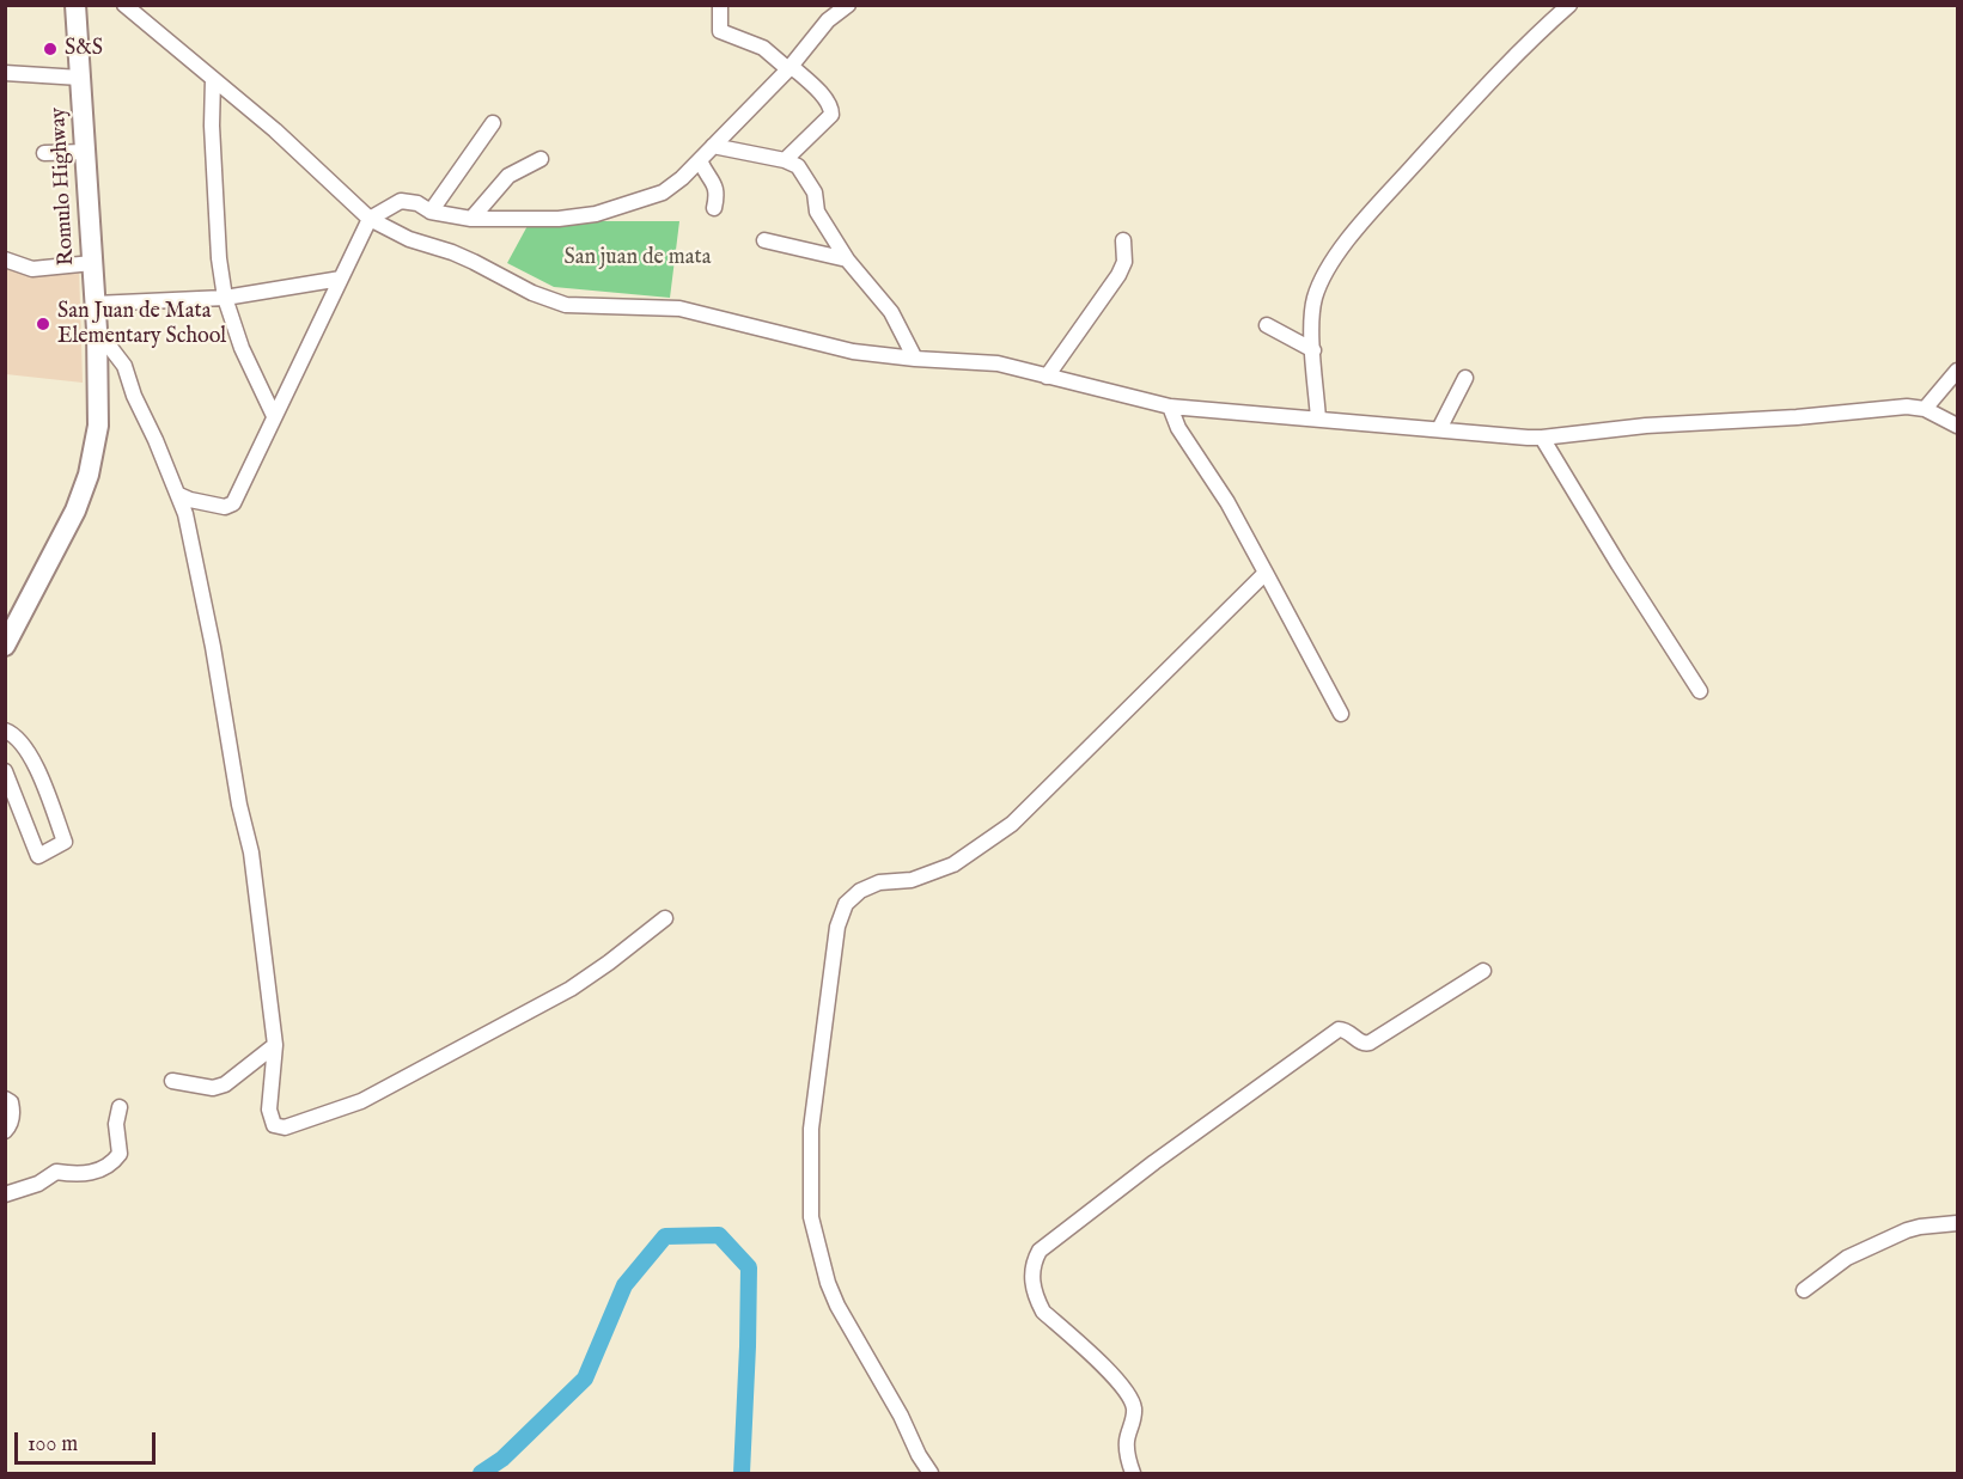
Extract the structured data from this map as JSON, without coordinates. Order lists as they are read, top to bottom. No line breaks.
{"streets":{"highway":["Romulo Highway"]},"parks":["San juan de mata"],"places":["S&S","San Juan de Mata Elementary School"],"scale_bar":"100 m"}
